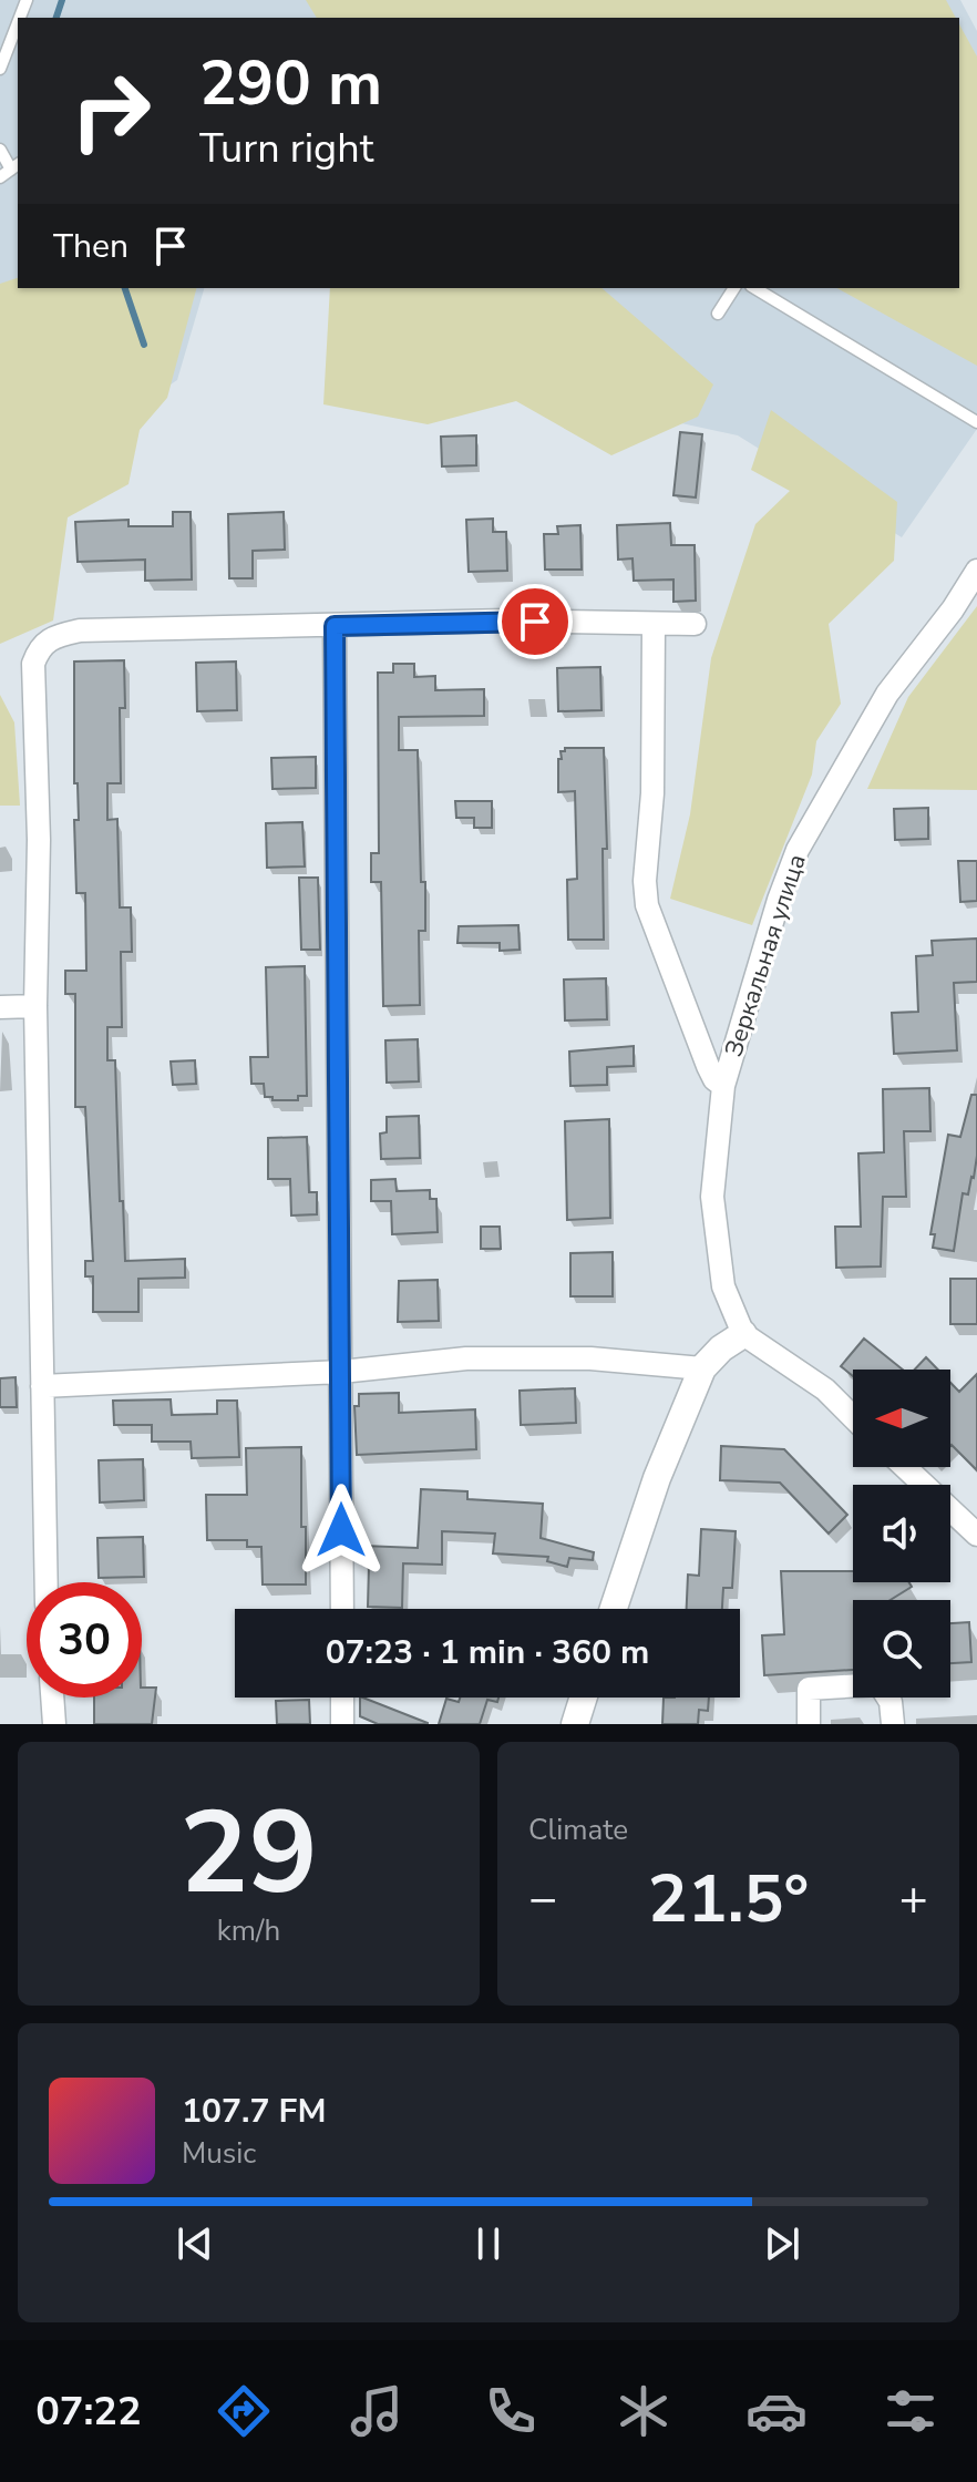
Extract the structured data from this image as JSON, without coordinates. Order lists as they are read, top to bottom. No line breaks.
{"streets":{"street":["Зеркальная улица"]},"north":"left","page":{"turn":["290 m","Turn right"],"then":"Then","limit":"30","trip":"07:23 · 1 min · 360 m","tile":[["29","km/h"],"Climate"],"heat":["−","21.5°","+"],"song":["107.7 FM","Music"],"tabs":"07:22"}}
